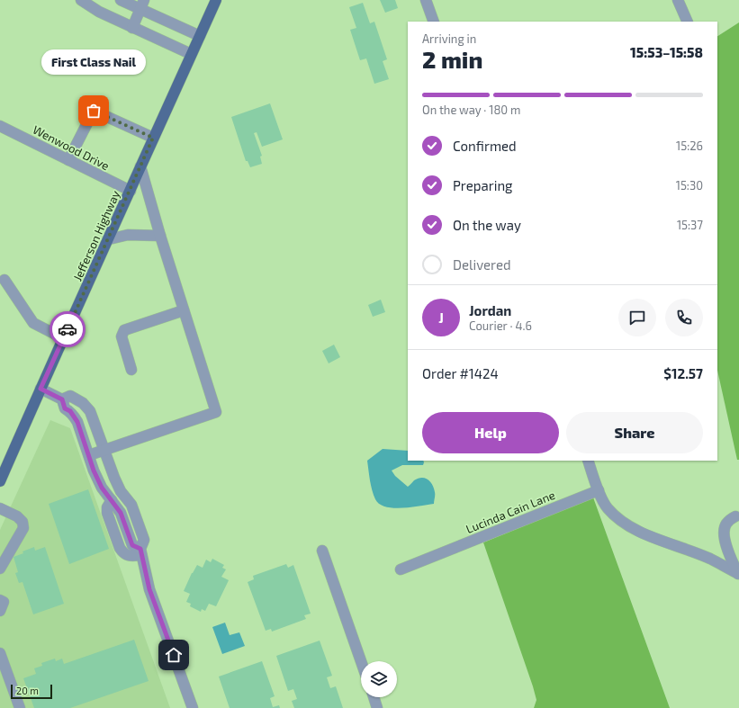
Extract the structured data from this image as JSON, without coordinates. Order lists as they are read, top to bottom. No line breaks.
{"streets":{"main road":["Jefferson Highway"],"street":["Wenwood Drive","Lucinda Cain Lane"]},"crossings":[["Wenwood Drive","Jefferson Highway"]],"places":["First Class Nail"],"scale_bar":"20 m","page":{"heading":["2 min","Arriving in","15:53–15:58"],"panel":["Jordan","Courier · 4.6","Order #1424","$12.57"],"bubble":"First Class Nail","bar":"On the way · 180 m","list":[["Confirmed","15:26"],["Preparing","15:30"],["On the way","15:37"],"Delivered"],"round":"J","buttons":["Help","Share"],"scale":"20 m"}}
